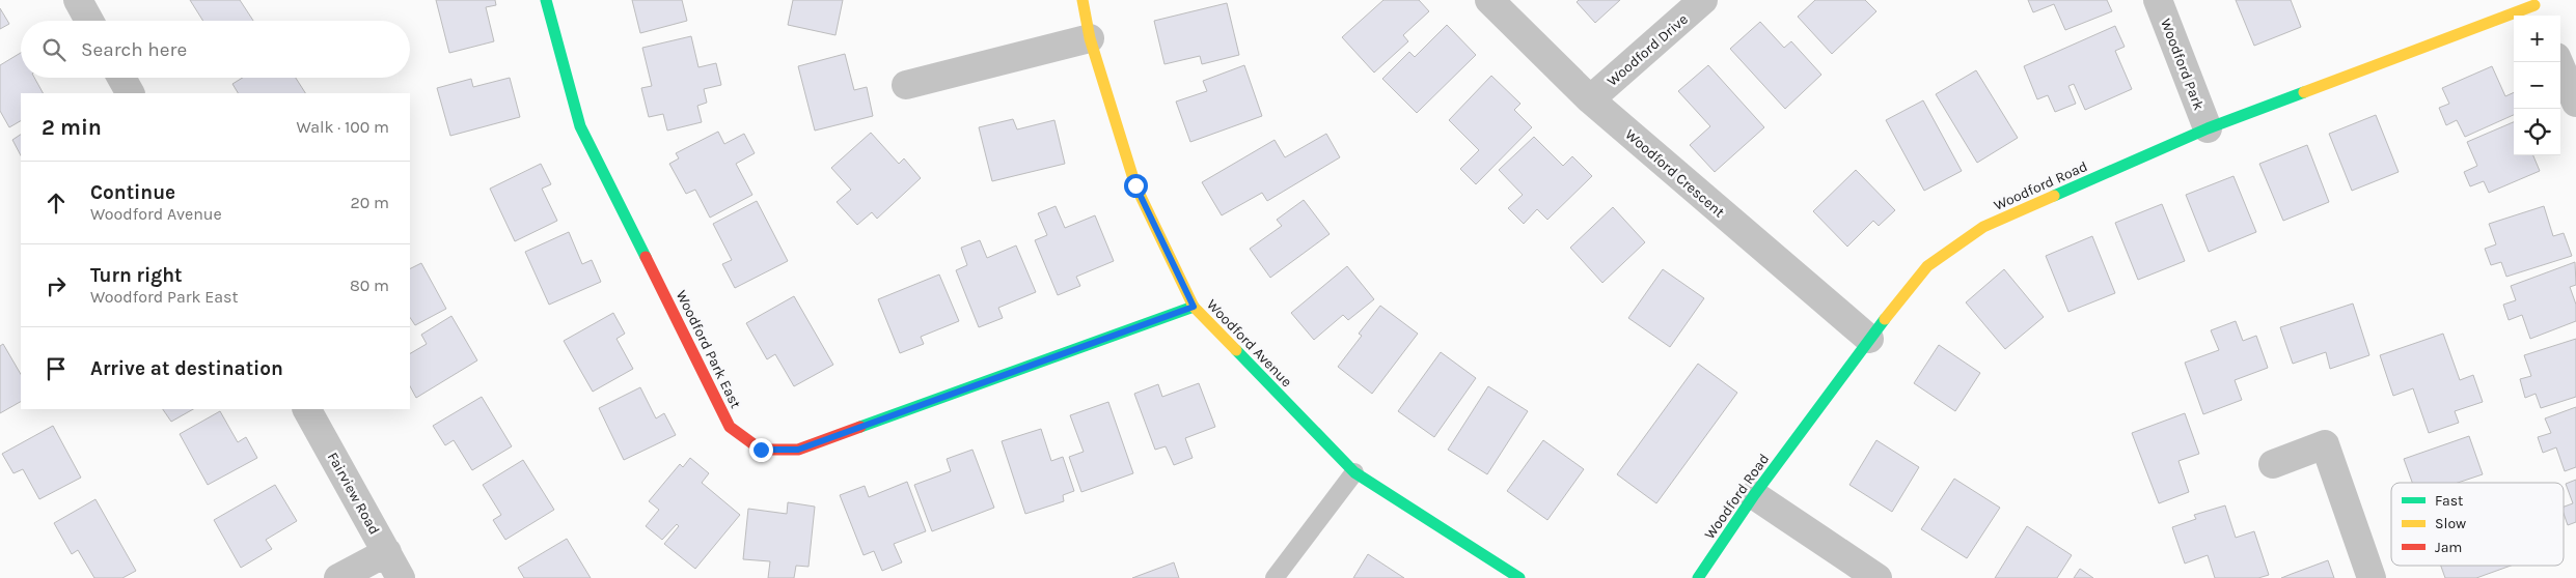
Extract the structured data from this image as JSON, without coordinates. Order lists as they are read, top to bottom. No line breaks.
{"streets":{"street":["Woodford Drive","Woodford Park","Woodford Crescent","Woodford Road","Woodford Avenue","Woodford Park East","Fairview Road"]},"crossings":[["Woodford Drive","Woodford Crescent"],["Woodford Park","Woodford Road"],["Woodford Crescent","Woodford Road"],["Woodford Avenue","Woodford Park East"]],"legend":["Fast","Slow","Jam"],"page":{"map_buttons":["+","−"],"search":"Search here","heading":["2 min","Walk · 100 m"],"list":[["Continue","Woodford Avenue","20 m"],["Turn right","Woodford Park East","80 m"],"Arrive at destination"]}}
